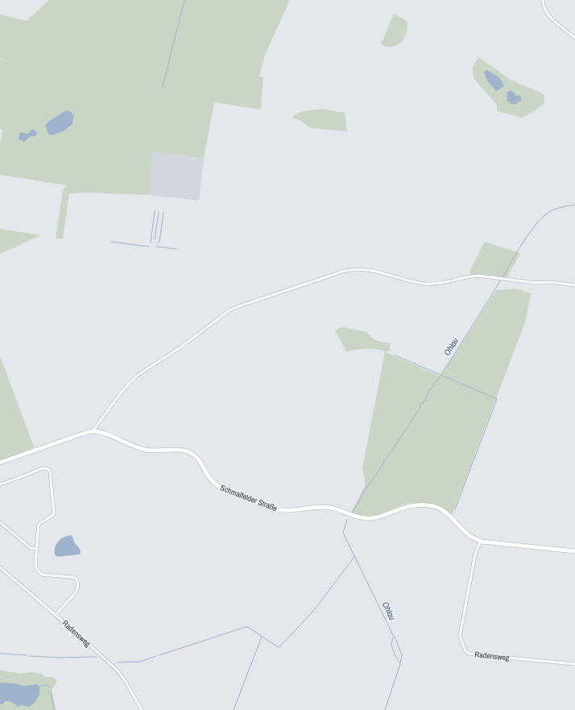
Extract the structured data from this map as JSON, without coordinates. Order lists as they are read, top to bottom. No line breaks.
{"streets":{"main road":["Schmalfelder Straße"],"street":["Radensweg"]},"crossings":[["Schmalfelder Straße","Radensweg"]],"water":["Ohlau"]}
